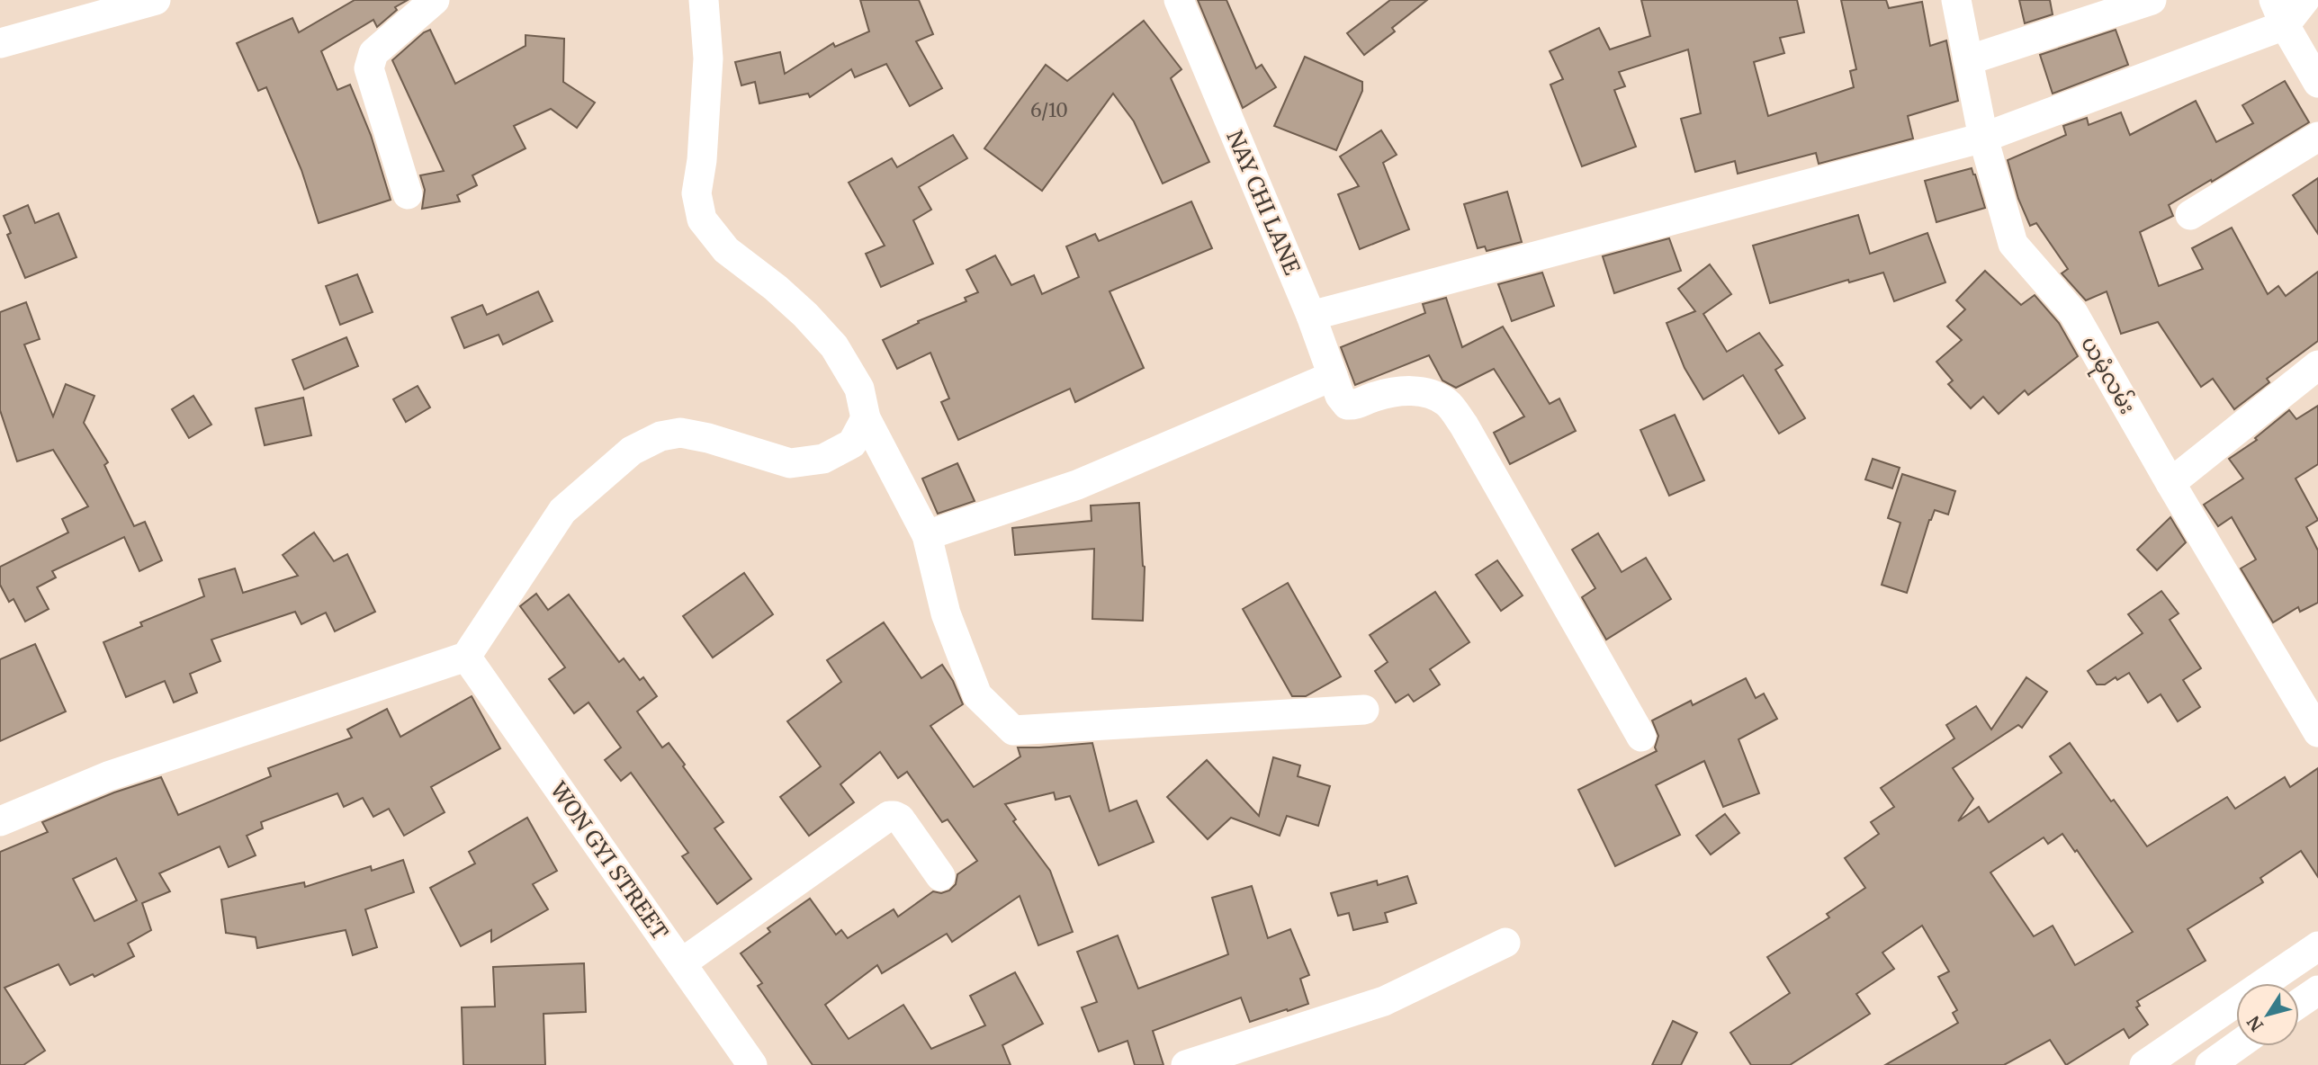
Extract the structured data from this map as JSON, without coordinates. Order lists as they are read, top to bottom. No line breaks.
{"streets":{"street":["NAY CHI LANE","ယမုံလမ်း","WON GYI STREET"]},"house_numbers":["6/10"],"north":"bottom left"}
